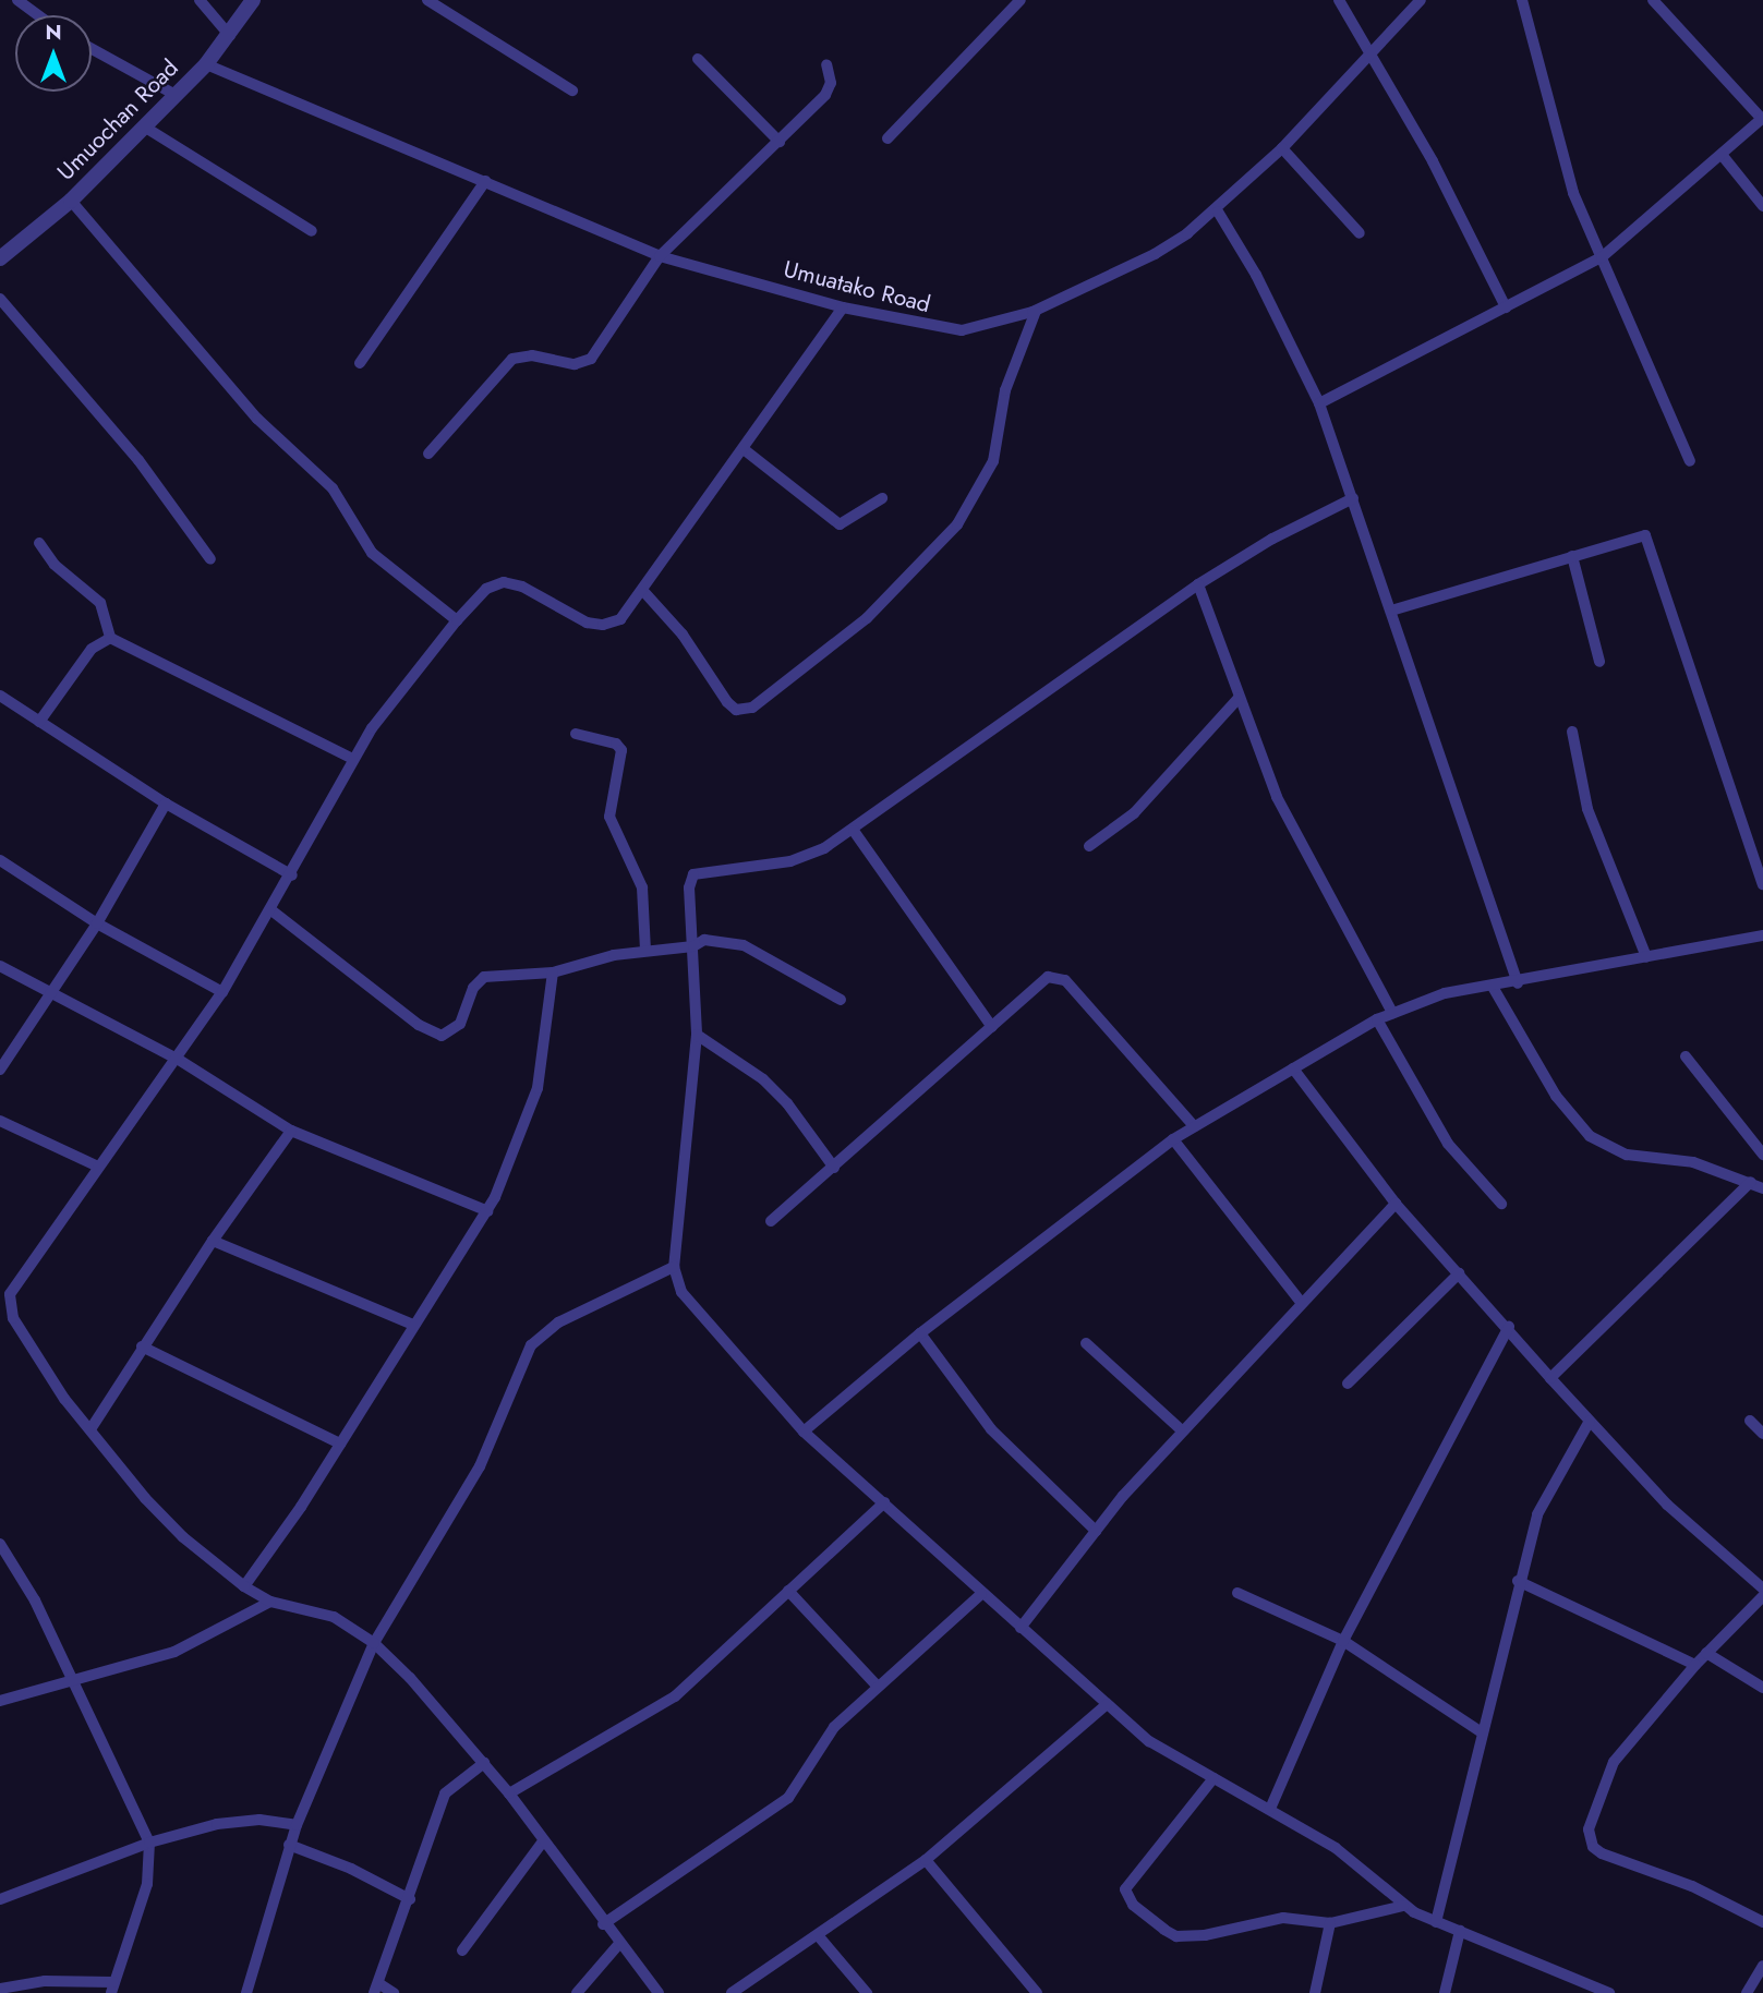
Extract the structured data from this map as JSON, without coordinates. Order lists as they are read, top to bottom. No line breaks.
{"streets":{"street":["Umuochan Road","Umuatako Road"]},"crossings":[["Umuochan Road","Umuatako Road"]],"north":"top"}
